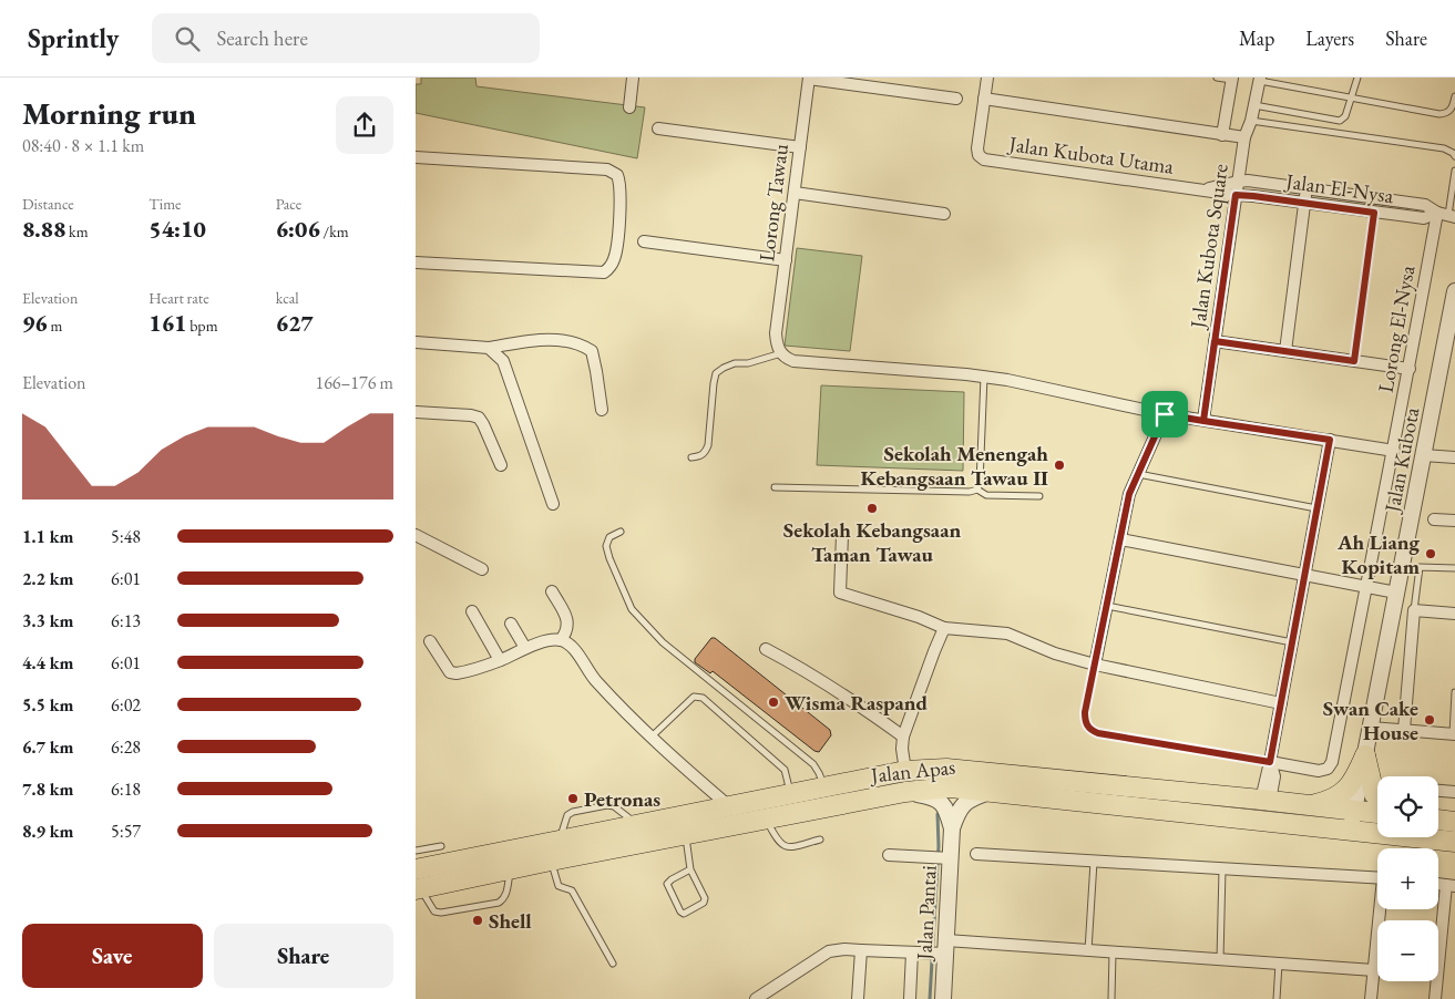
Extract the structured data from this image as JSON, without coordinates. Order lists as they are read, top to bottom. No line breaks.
{"streets":{"highway":["Jalan Apas"],"street":["Jalan Kubota Utama","Jalan El-Nysa","Lorong Tawau","Jalan Kubota Square","Lorong El-Nysa","Jalan Kubota","Jalan Pantai"]},"crossings":[["Jalan Kubota Utama","Jalan El-Nysa"],["Jalan Kubota Utama","Jalan Kubota Square"],["Jalan El-Nysa","Jalan Kubota Square"],["Jalan El-Nysa","Lorong El-Nysa"],["Jalan Kubota","Jalan Apas"]],"places":["Sekolah Menengah Kebangsaan Tawau II","Sekolah Kebangsaan Taman Tawau","Ah Liang Kopitam","Wisma Raspand","Swan Cake House","Petronas","Shell"],"page":{"header":"Sprintly","search":"Search here","nav":["Map","Layers","Share"],"heading":["Morning run","08:40 · 8 × 1.1 km"],"stats":[["Distance","8.88 km"],["Time","54:10"],["Pace","6:06 /km"],["Elevation","96 m"],["Heart rate","161 bpm"],["kcal","627"]],"chart":["Elevation","166–176 m"],"list":[{"name":"1.1 km","note":"5:48"},{"name":"2.2 km","note":"6:01"},{"name":"3.3 km","note":"6:13"},{"name":"4.4 km","note":"6:01"},{"name":"5.5 km","note":"6:02"},{"name":"6.7 km","note":"6:28"},{"name":"7.8 km","note":"6:18"},{"name":"8.9 km","note":"5:57"}],"map_buttons":["+","−"],"buttons":["Save","Share"]}}
